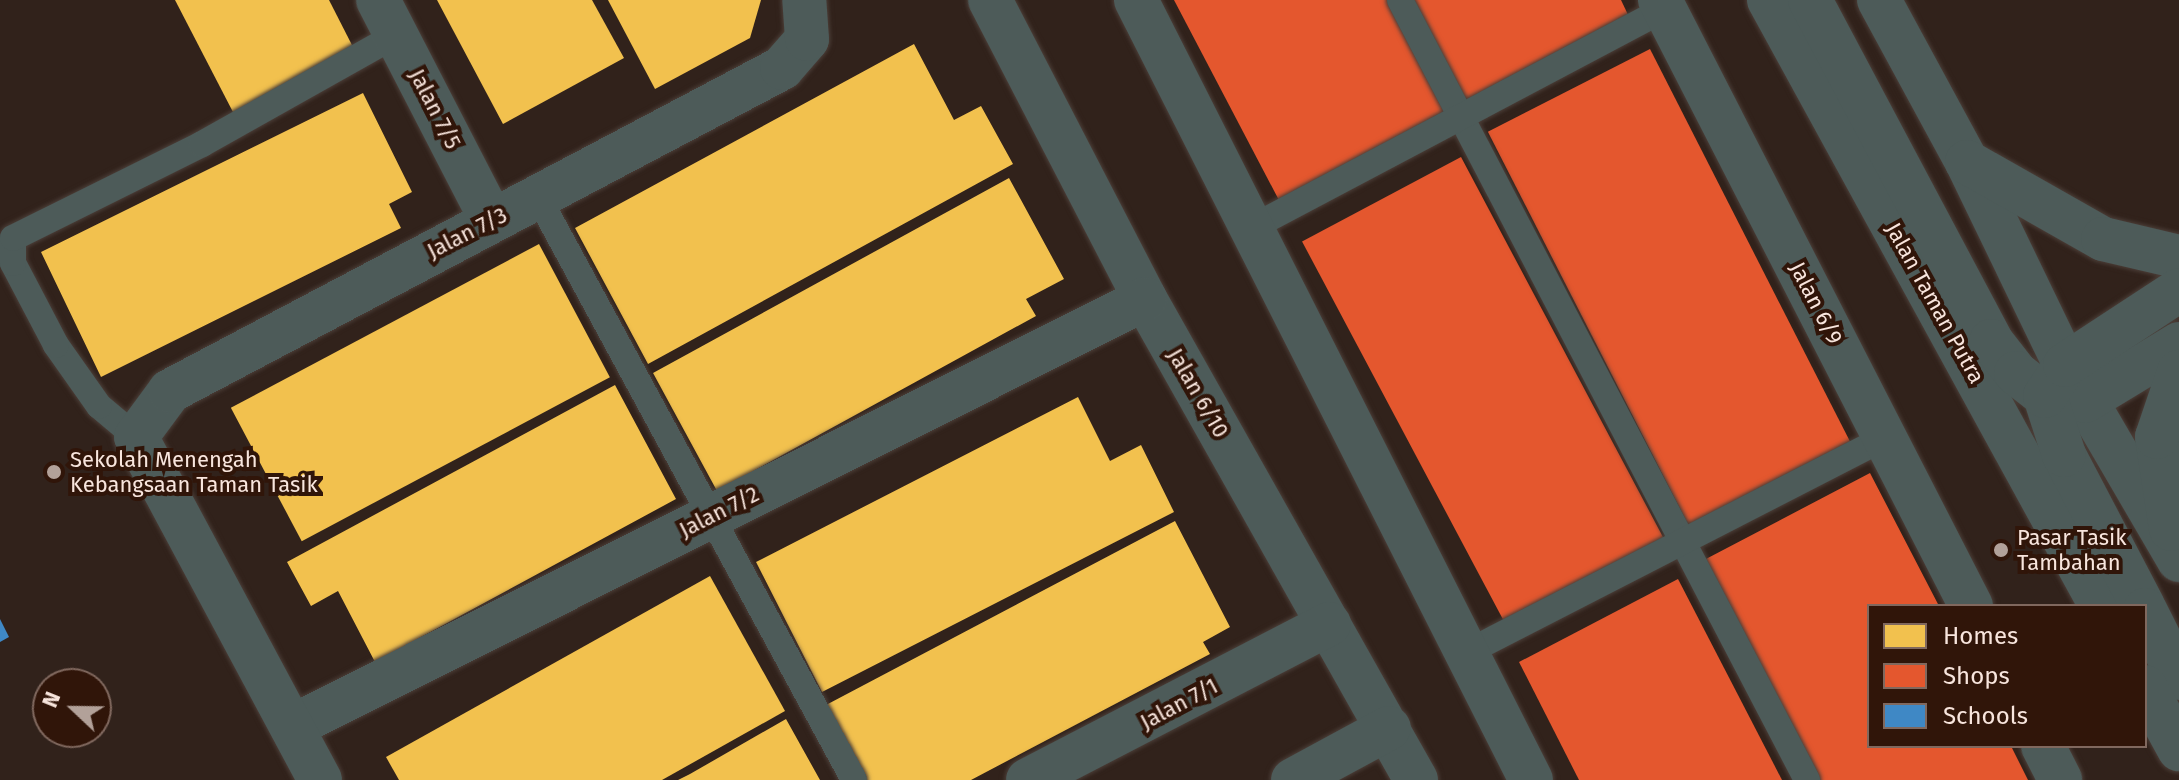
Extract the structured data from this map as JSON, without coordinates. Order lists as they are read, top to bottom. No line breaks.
{"streets":{"street":["Jalan 7/5","Jalan 7/3","Jalan 6/9","Jalan Taman Putra","Jalan 6/10","Jalan 7/2","Jalan 7/1"]},"crossings":[["Jalan 7/5","Jalan 7/3"],["Jalan 6/10","Jalan 7/2"],["Jalan 6/10","Jalan 7/1"]],"places":["Sekolah Menengah Kebangsaan Taman Tasik","Pasar Tasik Tambahan"],"legend":["Homes","Shops","Schools"],"north":"left"}
